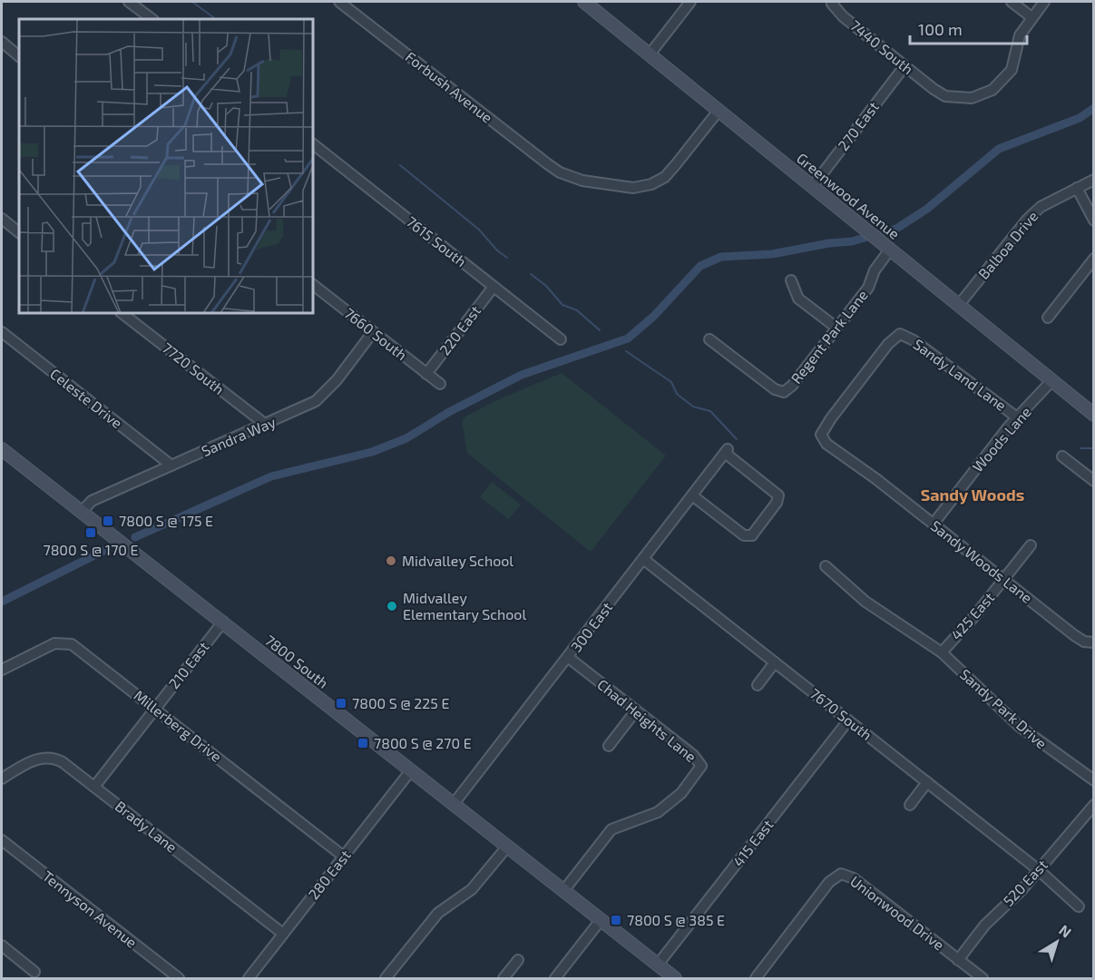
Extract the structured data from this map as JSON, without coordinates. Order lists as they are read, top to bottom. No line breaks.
{"streets":{"main road":["Greenwood Avenue","7800 South"],"street":["7440 South","Forbush Avenue","270 East","7615 South","Balboa Drive","220 East","7660 South","Regent Park Lane","7720 South","Sandy Land Lane","Celeste Drive","Sandra Way","Woods Lane","Sandy Woods Lane","425 East","300 East","210 East","Sandy Park Drive","7670 South","Chad Heights Lane","Millerberg Drive","Brady Lane","415 East","280 East","520 East","Tennyson Avenue","Unionwood Drive"]},"crossings":[["7440 South","270 East"],["Forbush Avenue","Greenwood Avenue"],["270 East","Greenwood Avenue"],["Greenwood Avenue","Balboa Drive"],["Greenwood Avenue","Regent Park Lane"],["Greenwood Avenue","Woods Lane"],["7615 South","220 East"],["220 East","7660 South"],["7660 South","Sandra Way"],["7720 South","Sandra Way"],["Sandy Land Lane","Woods Lane"],["Sandy Land Lane","Sandy Woods Lane"],["Celeste Drive","Sandra Way"],["Sandra Way","7800 South"],["Woods Lane","Sandy Woods Lane"],["Sandy Woods Lane","425 East"],["425 East","Sandy Park Drive"],["300 East","7800 South"],["300 East","7670 South"],["300 East","Chad Heights Lane"],["7800 South","210 East"],["7800 South","Chad Heights Lane"],["7800 South","415 East"],["7800 South","280 East"],["210 East","Millerberg Drive"],["210 East","Brady Lane"],["7670 South","415 East"],["7670 South","520 East"],["Millerberg Drive","280 East"],["Brady Lane","280 East"],["520 East","Unionwood Drive"]],"districts":["Sandy Woods"],"places":{"transit":["7800 S @ 175 E","7800 S @ 170 E","7800 S @ 225 E","7800 S @ 270 E","7800 S @ 385 E"],"other":["Midvalley School","Midvalley Elementary School"]},"scale_bar":"100 m","north":"top right"}
